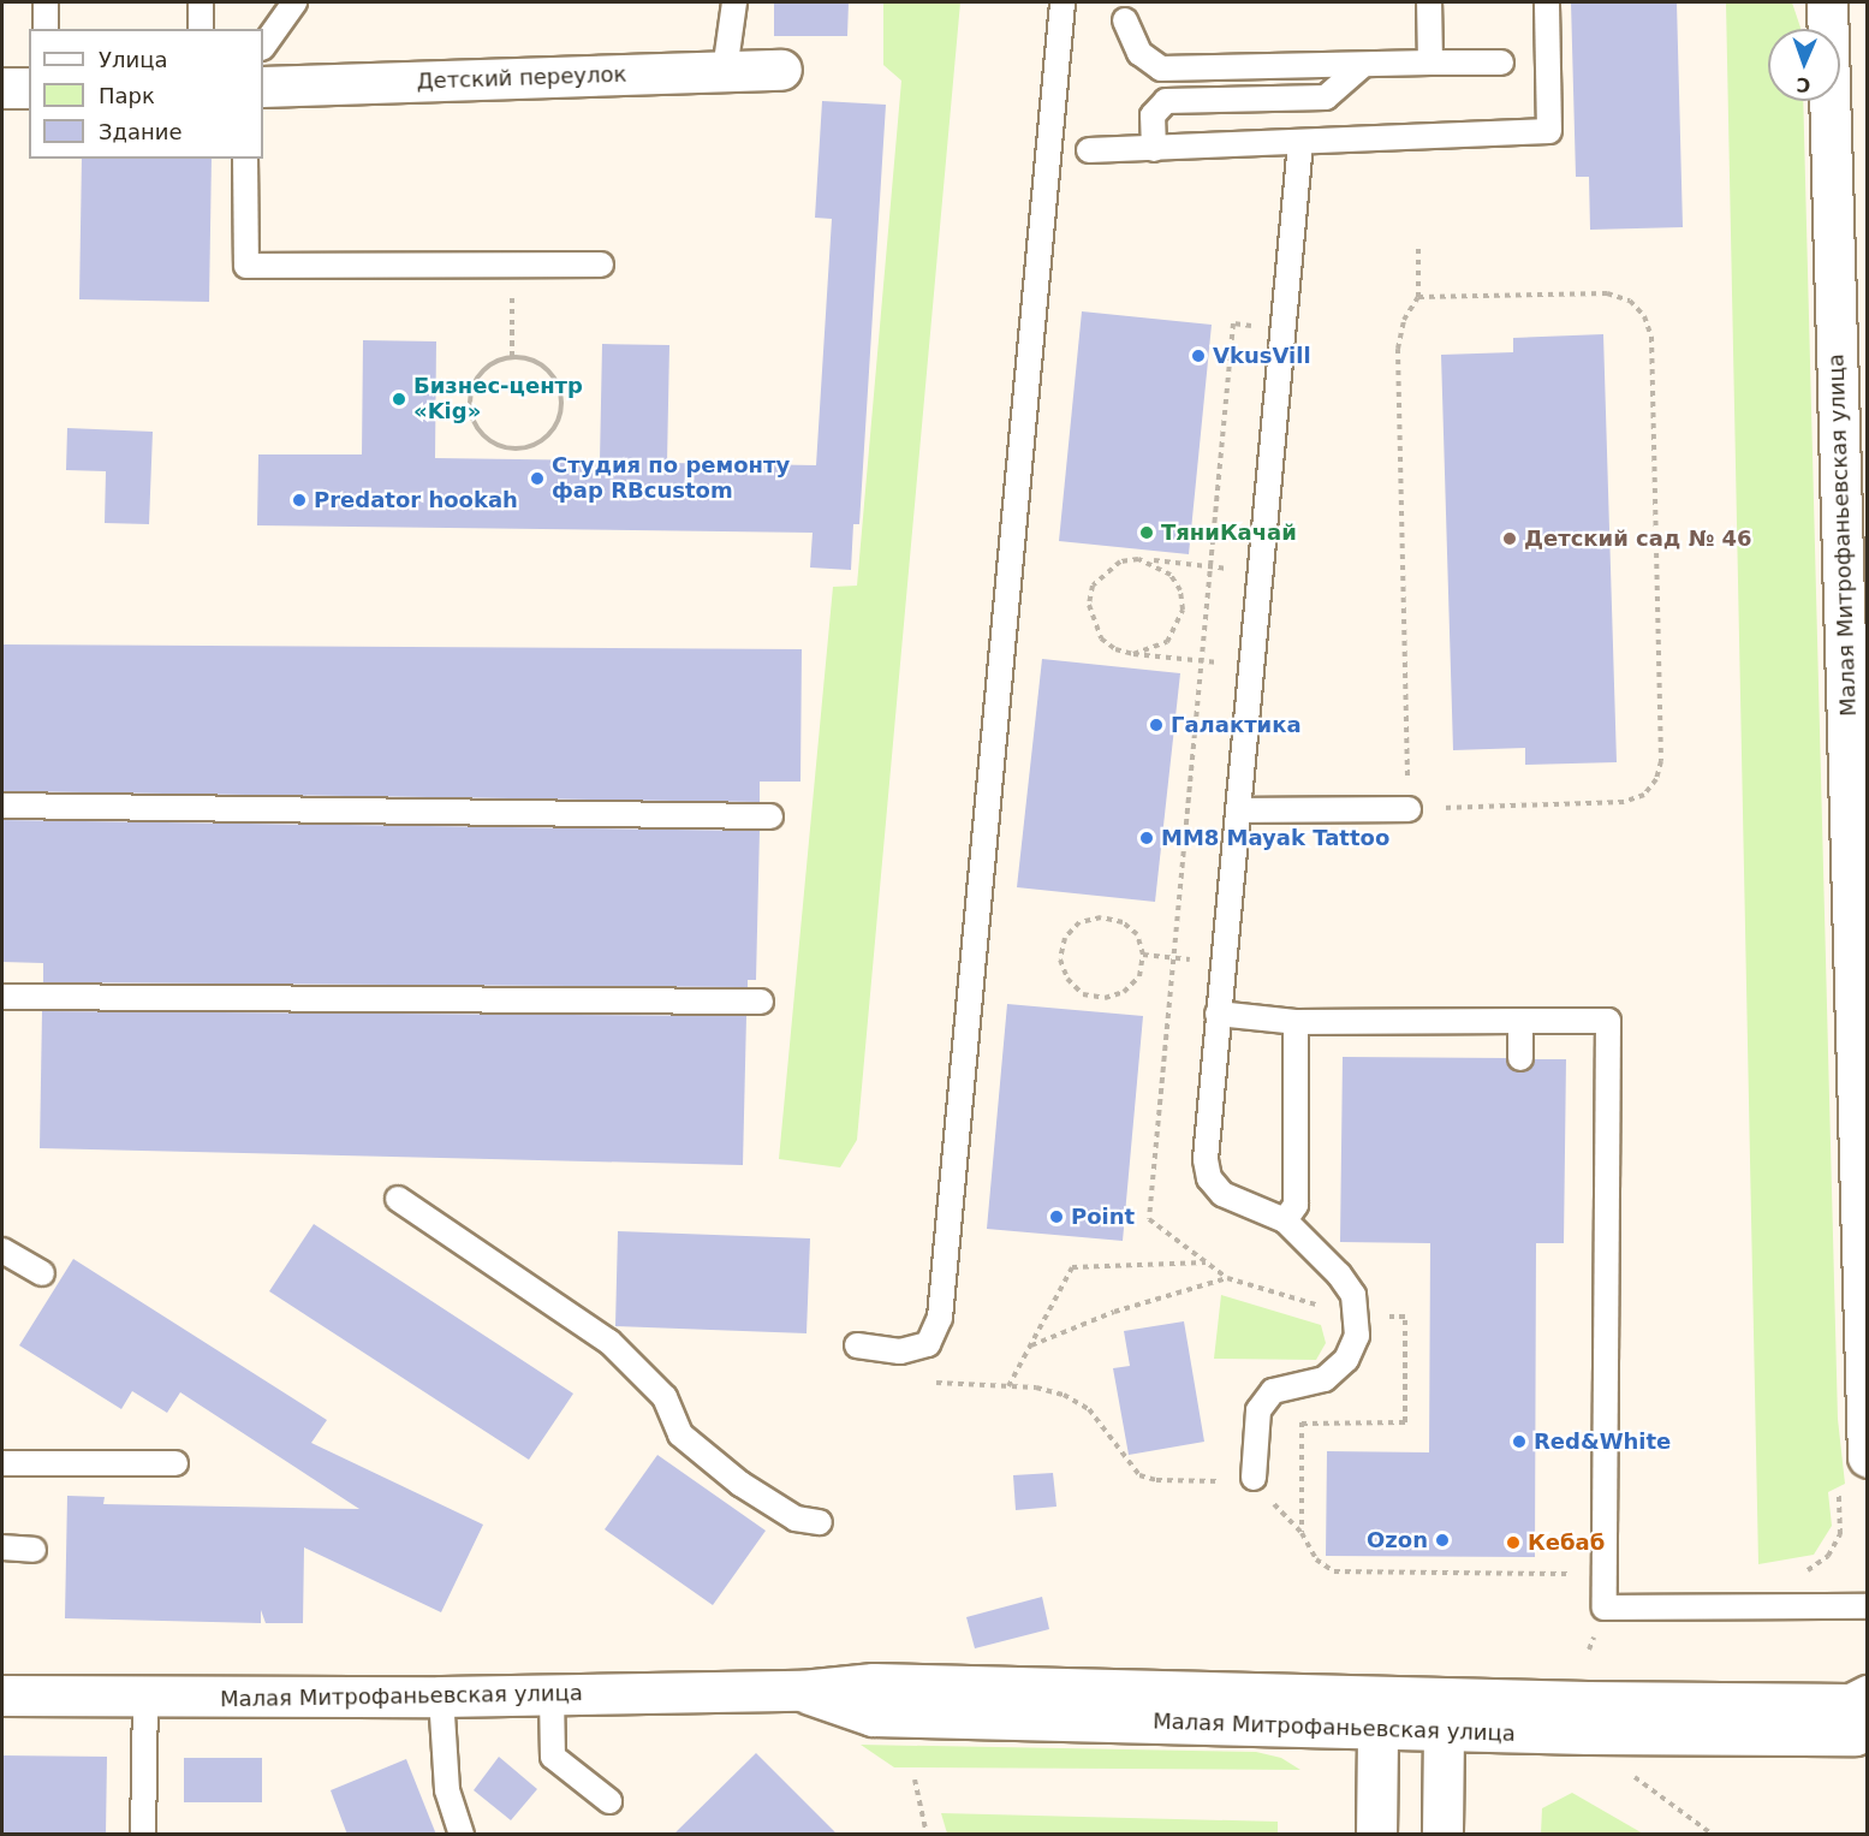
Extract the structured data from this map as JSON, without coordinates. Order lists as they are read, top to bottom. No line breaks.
{"streets":{"street":["Детский переулок","Малая Митрофаньевская улица"]},"places":["VkusVill","Бизнес-центр «Kig»","Студия по ремонту фар RBcustom","Predator hookah","ТяниКачай","Детский сад № 46","Галактика","MM8 Mayak Tattoo","Point","Red&White","Ozon","Кебаб"],"legend":["Улица","Парк","Здание"],"north":"bottom"}
